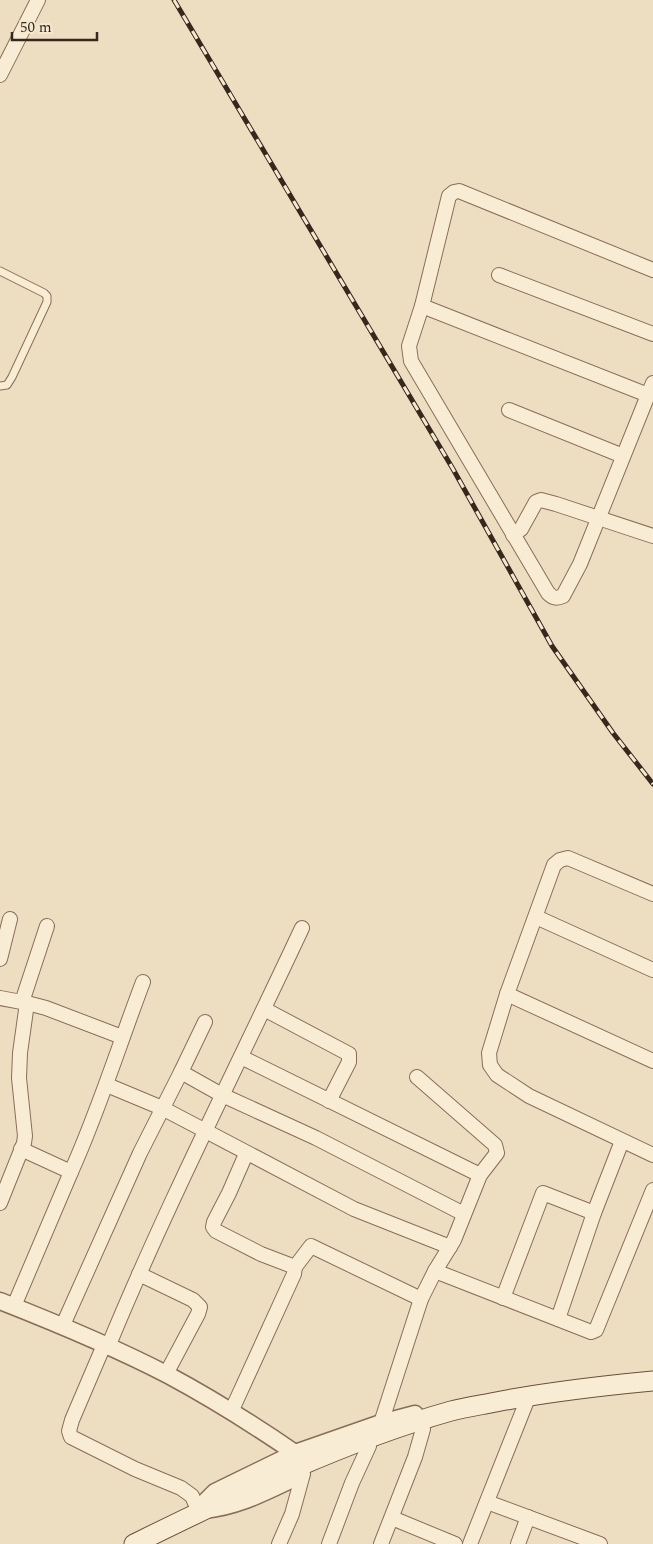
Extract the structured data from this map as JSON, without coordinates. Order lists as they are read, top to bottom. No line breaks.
{"scale_bar":"50 m"}
